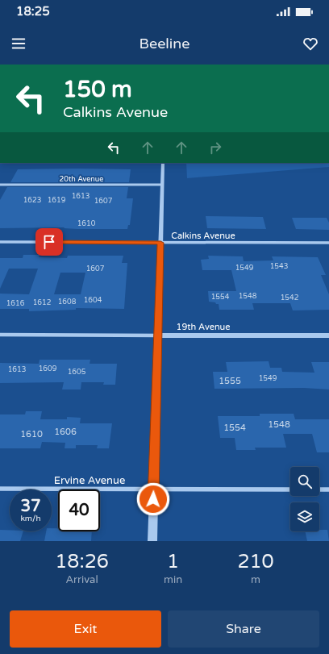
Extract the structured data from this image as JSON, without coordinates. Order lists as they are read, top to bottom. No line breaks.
{"streets":{"street":["20th Avenue","Calkins Avenue","19th Avenue","Ervine Avenue"]},"house_numbers":["1613","1623","1619","1607","1610","1543","1549","1607","1548","1554","1542","1604","1608","1612","1616","1609","1613","1605","1549","1555","1548","1554","1606","1610"],"page":{"status":"18:25","header":"Beeline","turn":["150 m","Calkins Avenue"],"speed":"37 km/h","limit":"40","eta":["18:26","Arrival","1","min","210","m"],"buttons":["Exit","Share"]}}
